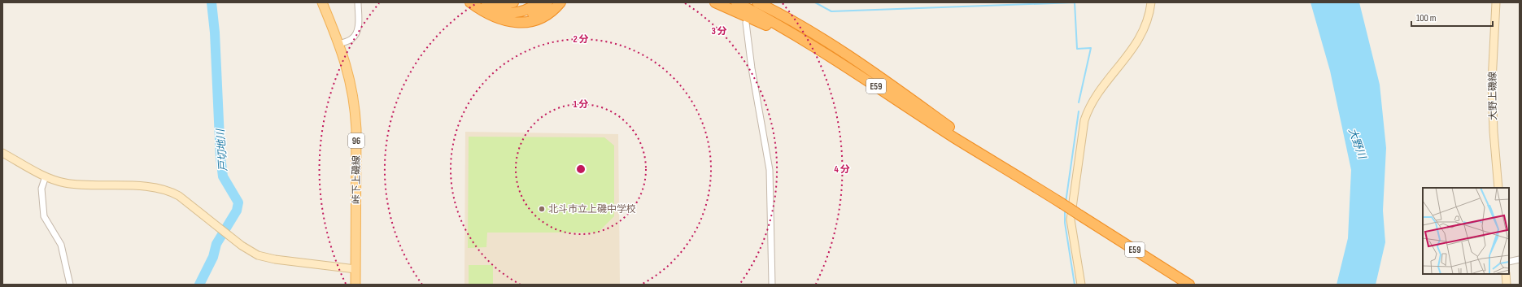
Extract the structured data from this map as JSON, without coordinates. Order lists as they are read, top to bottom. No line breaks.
{"streets":{"highway":["E59"],"main road":["96","峠下上磯線"],"street":["大野上磯線"]},"water":["大野川","戸切地川"],"places":["北斗市立上磯中学校"],"scale_bar":"100 m","rings":["3 分","2 分","1 分","4 分"]}
